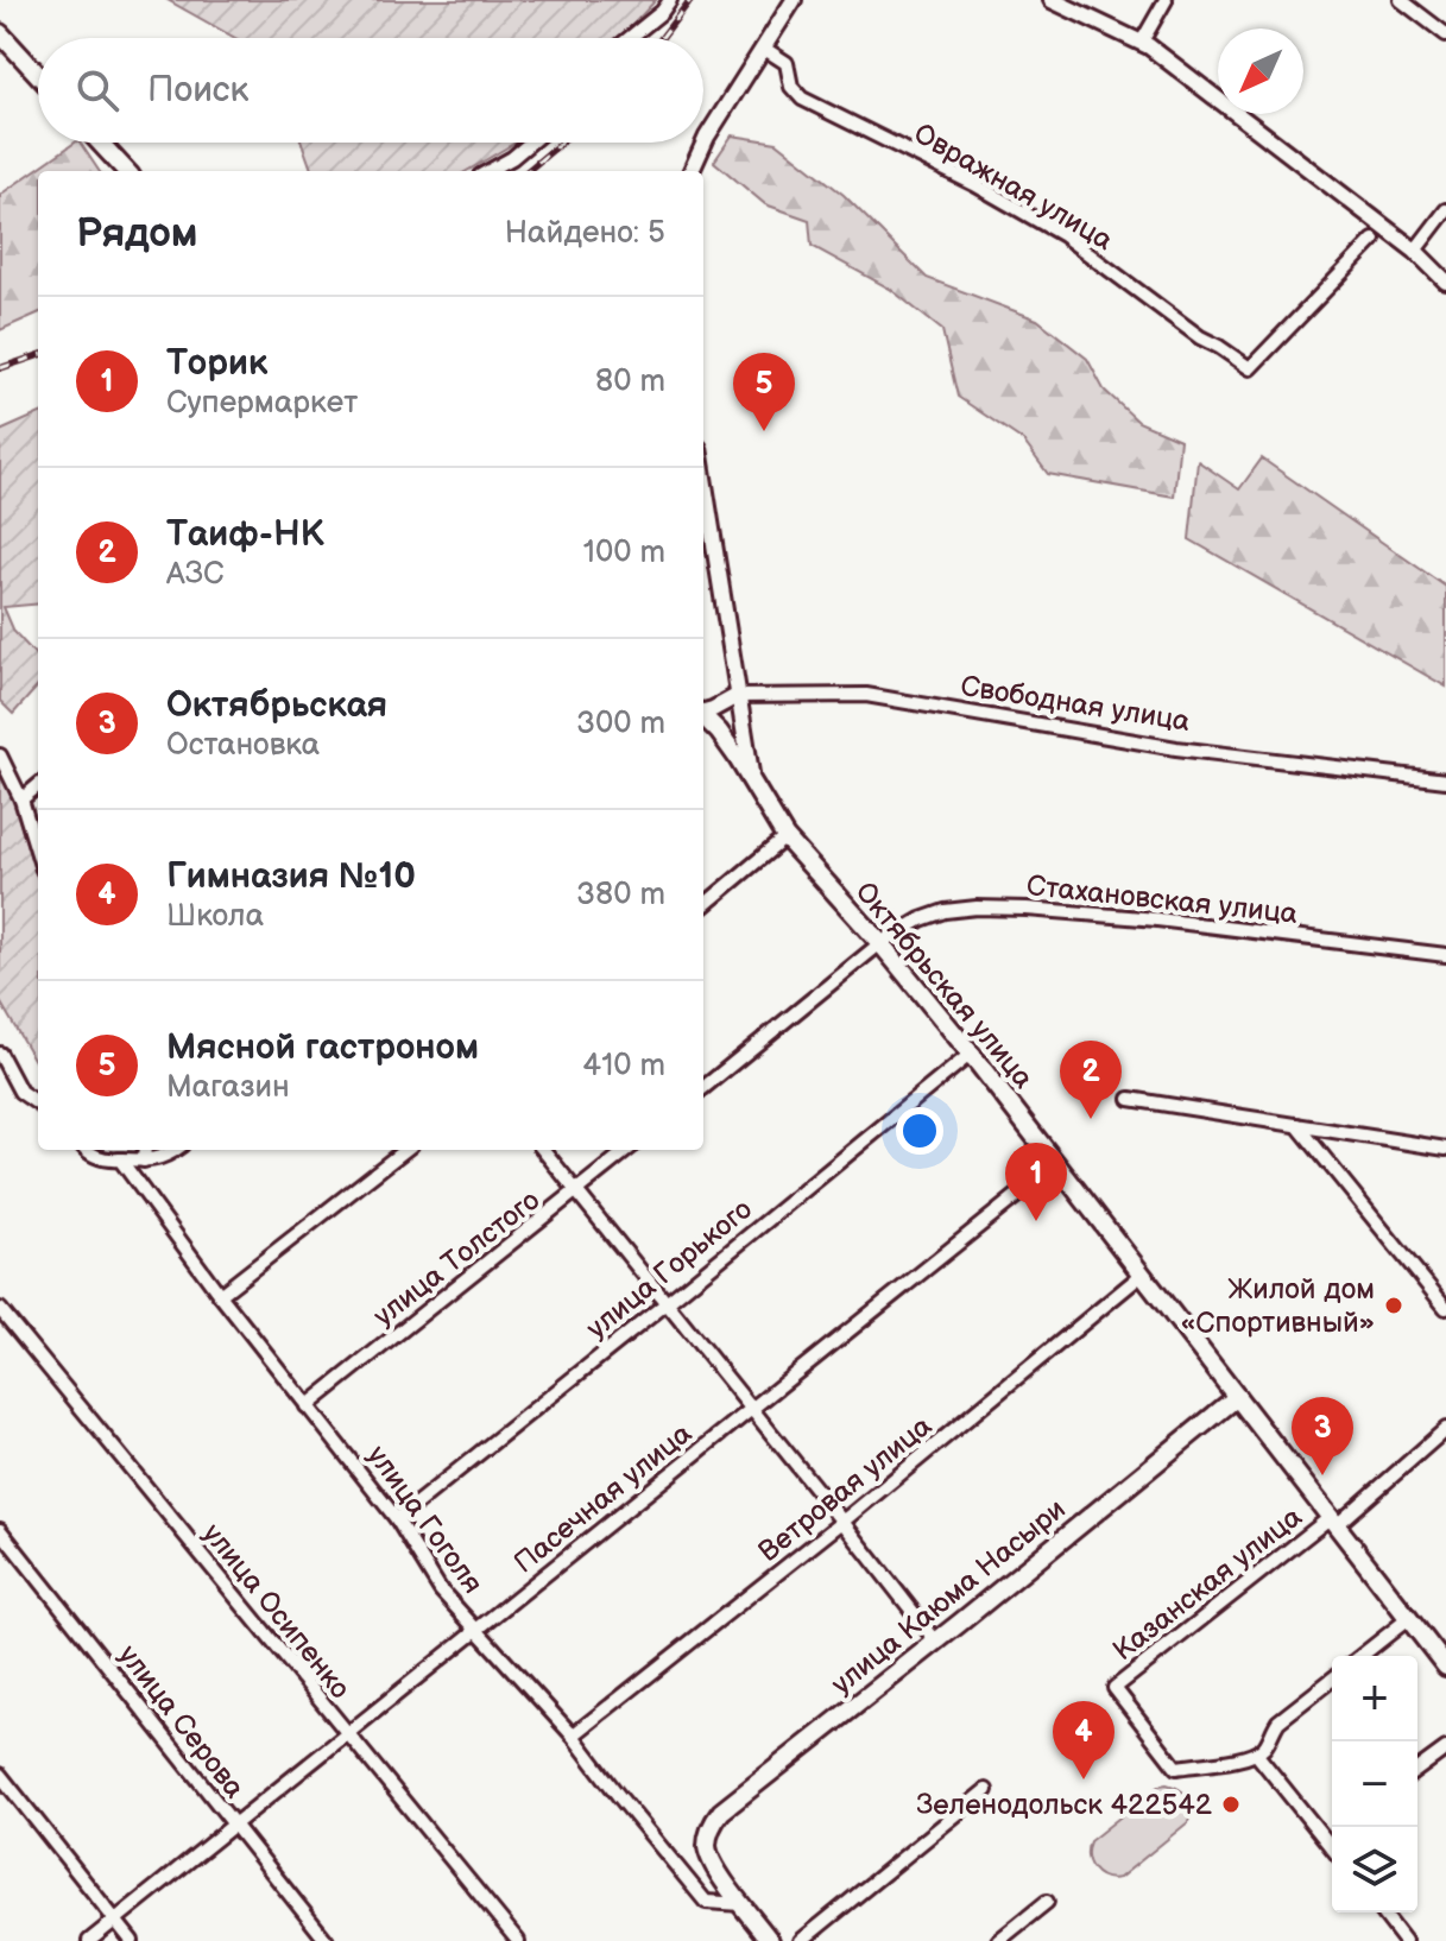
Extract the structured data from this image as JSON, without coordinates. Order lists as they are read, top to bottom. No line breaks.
{"streets":{"main road":["Октябрьская улица","улица Каюма Насыри"],"street":["Овражная улица","Свободная улица","Стахановская улица","улица Толстого","улица Горького","Ветровая улица","Пасечная улица","улица Гоголя","Казанская улица","улица Осипенко","улица Серова"]},"crossings":[["Свободная улица","Октябрьская улица"],["Стахановская улица","Октябрьская улица"],["Октябрьская улица","улица Горького"],["Октябрьская улица","Ветровая улица"],["Октябрьская улица","Пасечная улица"],["Октябрьская улица","Казанская улица"],["Октябрьская улица","улица Каюма Насыри"],["улица Толстого","улица Гоголя"],["улица Горького","улица Гоголя"],["Ветровая улица","улица Гоголя"],["Пасечная улица","улица Гоголя"],["Пасечная улица","улица Осипенко"],["Пасечная улица","улица Серова"],["улица Гоголя","улица Каюма Насыри"]],"places":["Жилой дом «Спортивный»","Зеленодольск 422542"],"north":"bottom left","page":{"search":"Поиск","heading":["Рядом","Найдено: 5"],"list":[{"mark":"1","name":"Торик","note":"Супермаркет","value":"80 m"},{"mark":"2","name":"Таиф-НК","note":"АЗС","value":"100 m"},{"mark":"3","name":"Октябрьская","note":"Остановка","value":"300 m"},{"mark":"4","name":"Гимназия №10","note":"Школа","value":"380 m"},{"mark":"5","name":"Мясной гастроном","note":"Магазин","value":"410 m"}],"pins":["5","2","1","3","4"],"map_buttons":["+","−"]}}
